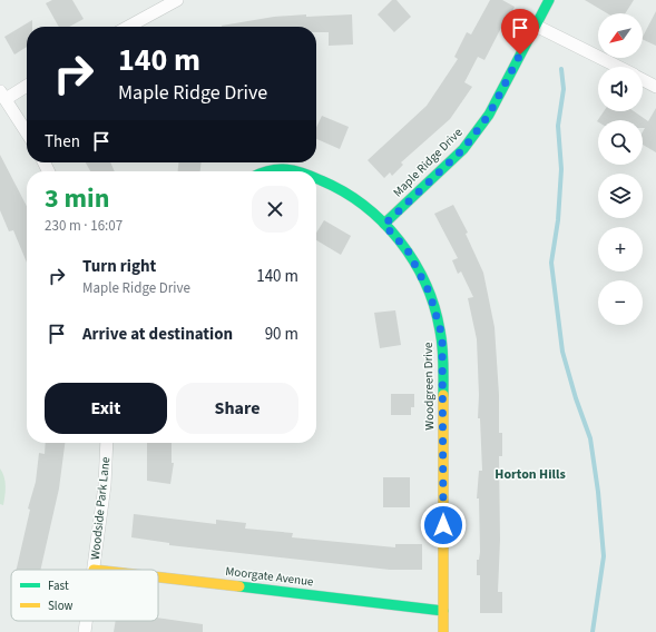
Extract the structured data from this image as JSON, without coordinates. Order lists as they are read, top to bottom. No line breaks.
{"streets":{"street":["Maple Ridge Drive","Woodgreen Drive","Woodside Park Lane","Moorgate Avenue"]},"crossings":[["Maple Ridge Drive","Woodgreen Drive"],["Woodgreen Drive","Moorgate Avenue"]],"districts":["Horton Hills"],"legend":["Fast","Slow"],"north":"bottom left","page":{"map_buttons":["+","−"],"turn":["140 m","Maple Ridge Drive"],"then":"Then","heading":["3 min","230 m · 16:07"],"list":[{"name":"Turn right","note":"Maple Ridge Drive","value":"140 m"},{"name":"Arrive at destination","value":"90 m"}],"buttons":["Exit","Share"]}}
